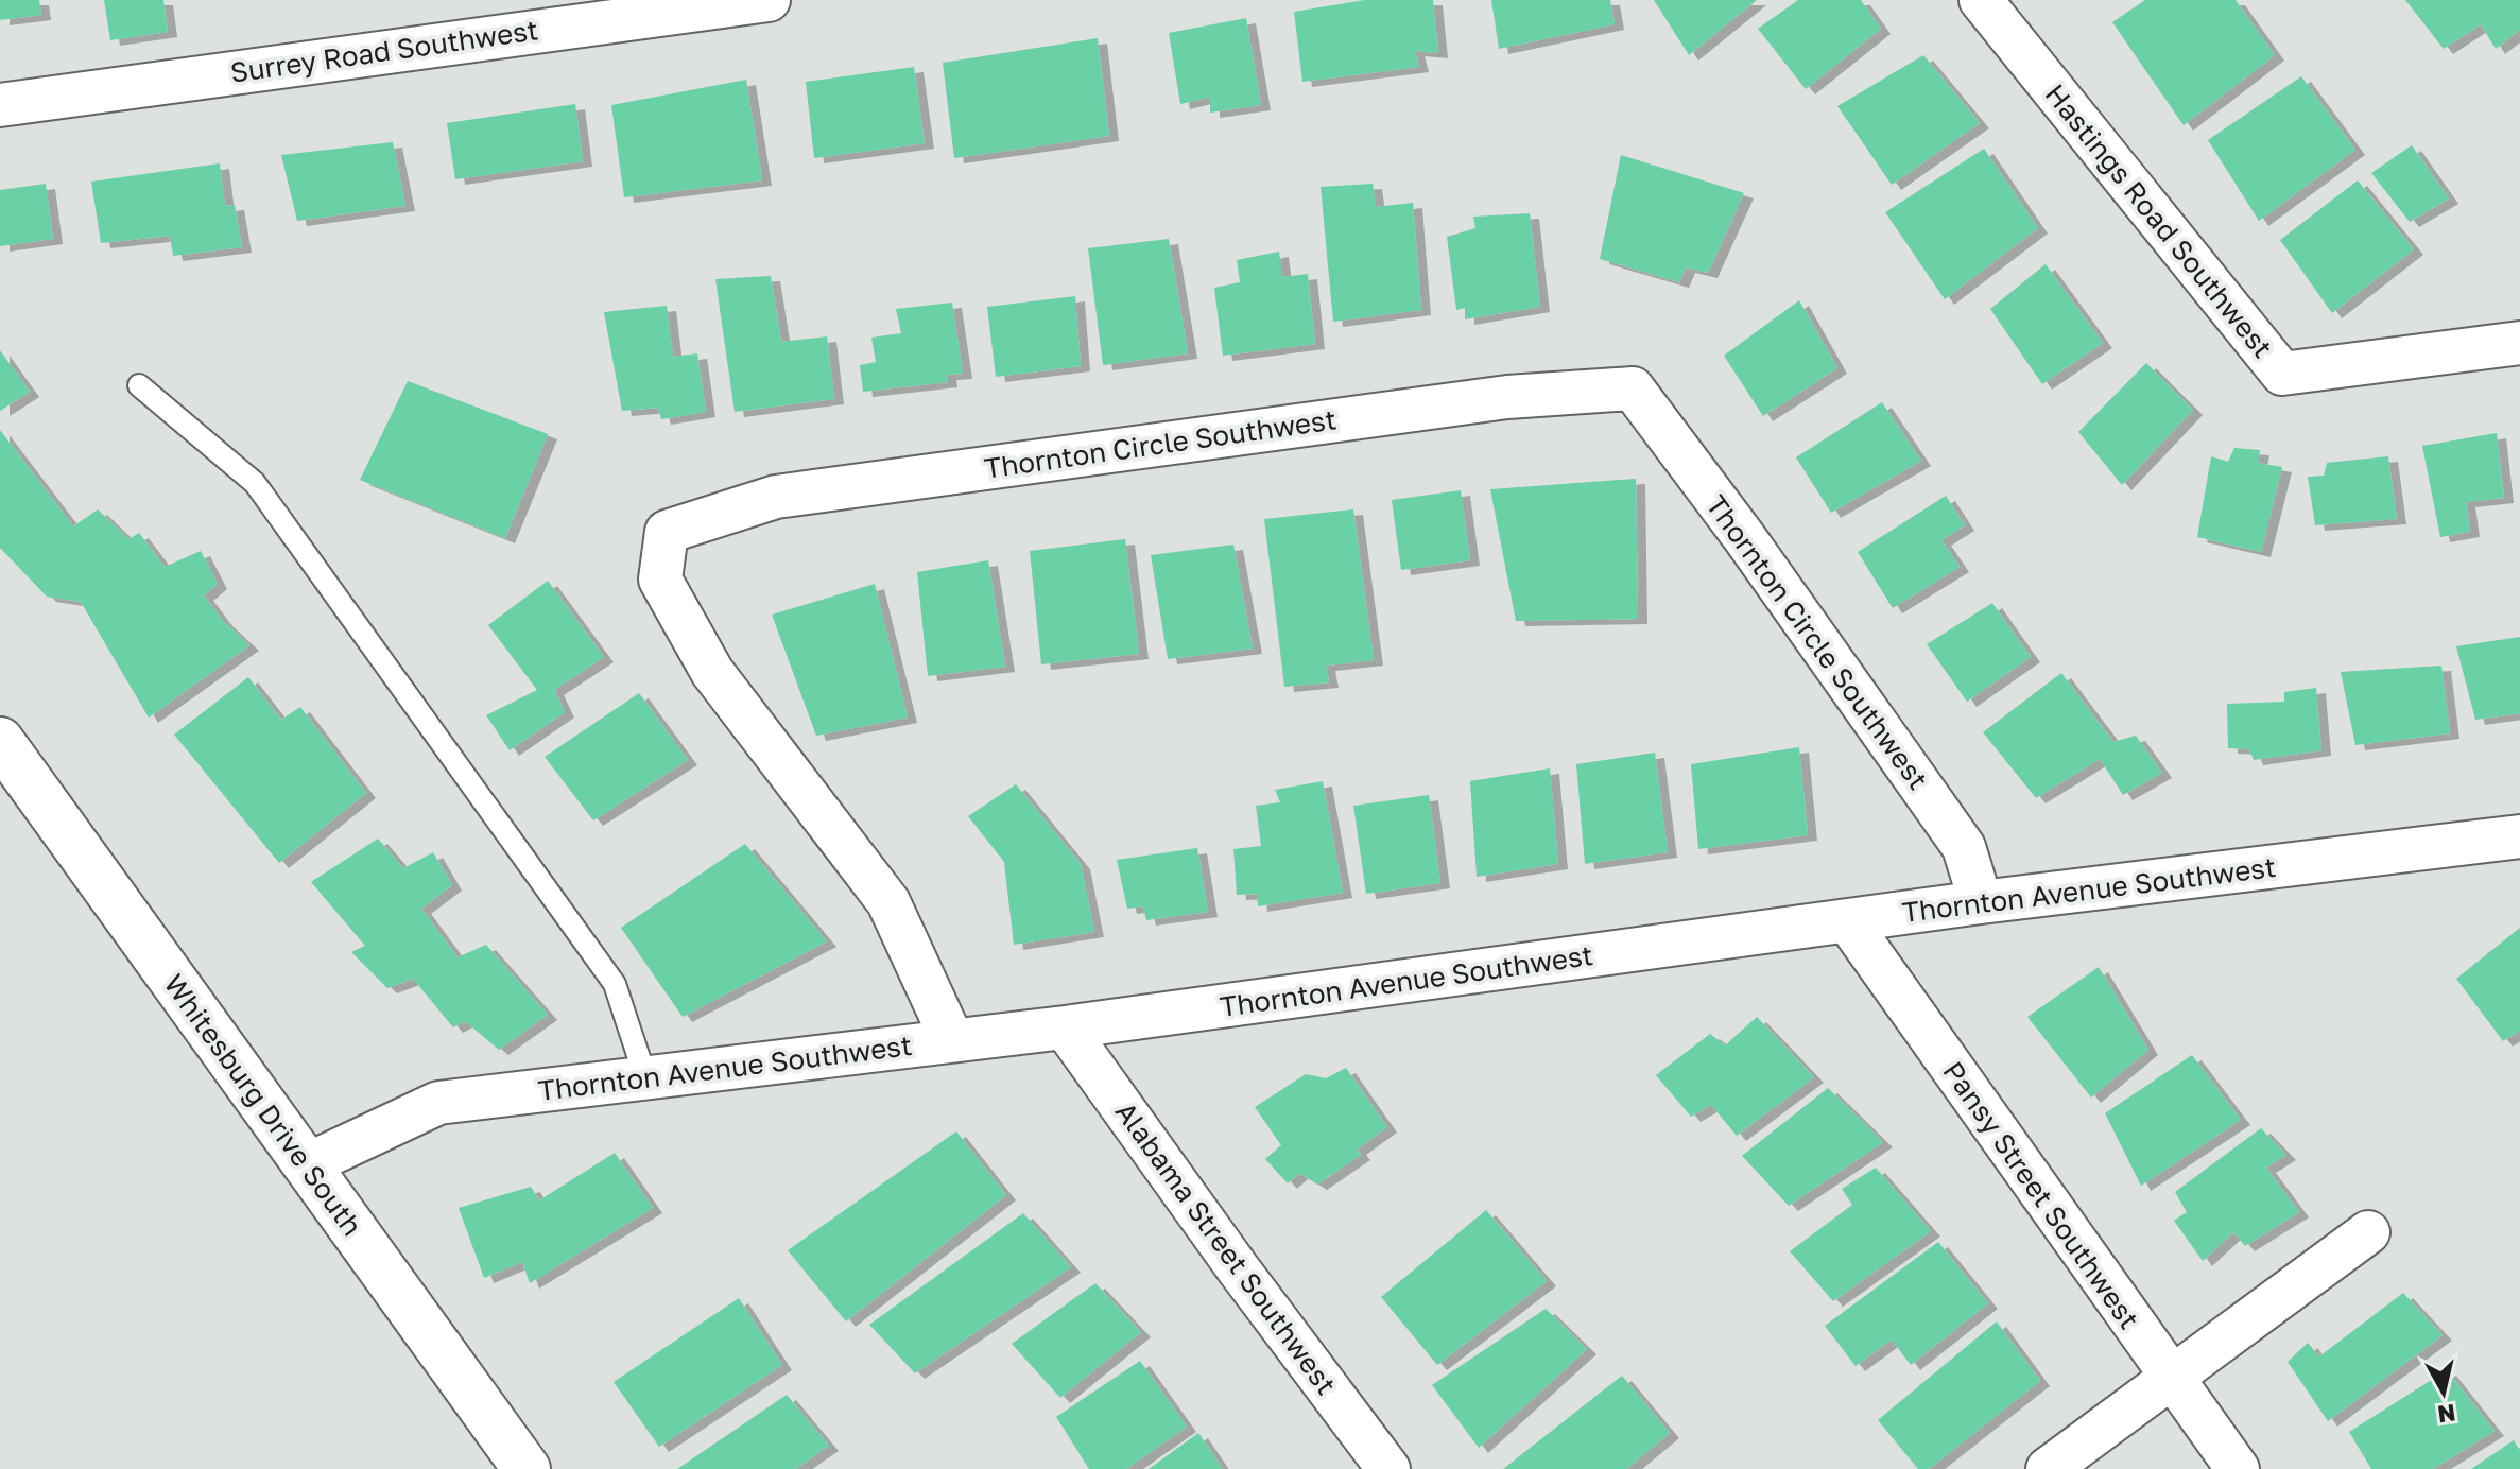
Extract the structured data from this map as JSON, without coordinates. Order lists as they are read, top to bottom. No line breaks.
{"streets":{"main road":["Whitesburg Drive South"],"street":["Surrey Road Southwest","Hastings Road Southwest","Thornton Circle Southwest","Thornton Avenue Southwest","Pansy Street Southwest","Alabama Street Southwest"]},"crossings":[["Thornton Circle Southwest","Thornton Avenue Southwest"],["Thornton Avenue Southwest","Whitesburg Drive South"],["Thornton Avenue Southwest","Pansy Street Southwest"],["Thornton Avenue Southwest","Alabama Street Southwest"]],"north":"bottom"}
